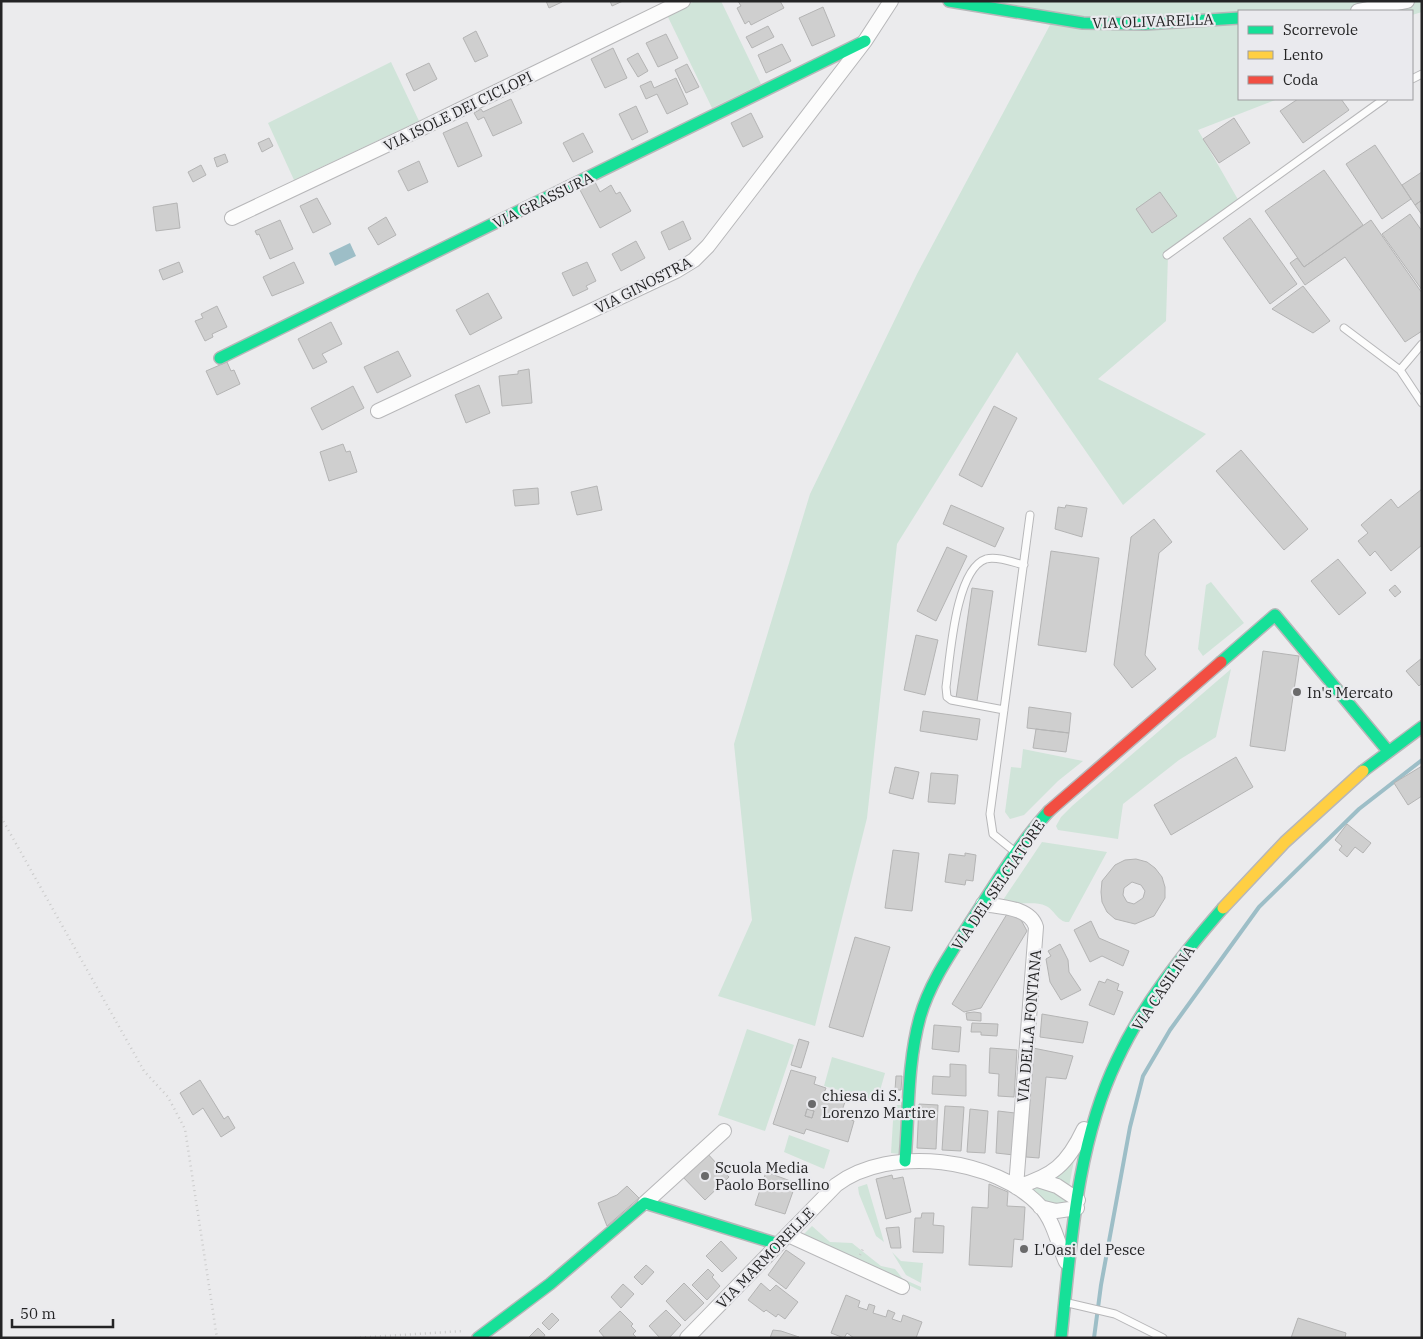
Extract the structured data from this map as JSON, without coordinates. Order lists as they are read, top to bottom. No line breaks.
{"streets":{"street":["VIA OLIVARELLA","VIA ISOLE DEI CICLOPI","VIA GRASSURA","VIA GINOSTRA","VIA DEL SELCIATORE","VIA CASILINA","VIA DELLA FONTANA","VIA MARMORELLE"]},"crossings":[["VIA GRASSURA","VIA GINOSTRA"],["VIA DEL SELCIATORE","VIA CASILINA"],["VIA DEL SELCIATORE","VIA DELLA FONTANA"],["VIA DEL SELCIATORE","VIA MARMORELLE"],["VIA CASILINA","VIA MARMORELLE"],["VIA DELLA FONTANA","VIA MARMORELLE"]],"places":["In's Mercato","chiesa di S. Lorenzo Martire","Scuola Media Paolo Borsellino","L'Oasi del Pesce"],"legend":["Scorrevole","Lento","Coda"],"scale_bar":"50 m"}
